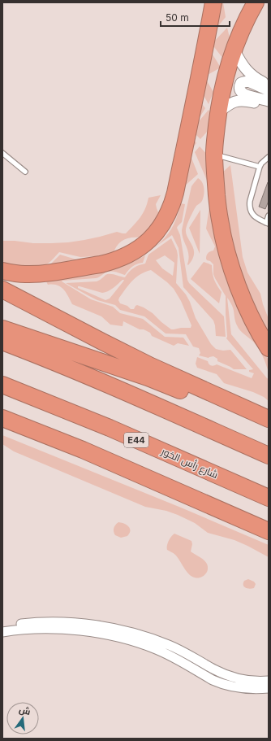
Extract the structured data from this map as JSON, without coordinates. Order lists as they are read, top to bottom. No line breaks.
{"streets":{"highway":["E44","شارع رأس الخور"]},"scale_bar":"50 m","north":"top"}
